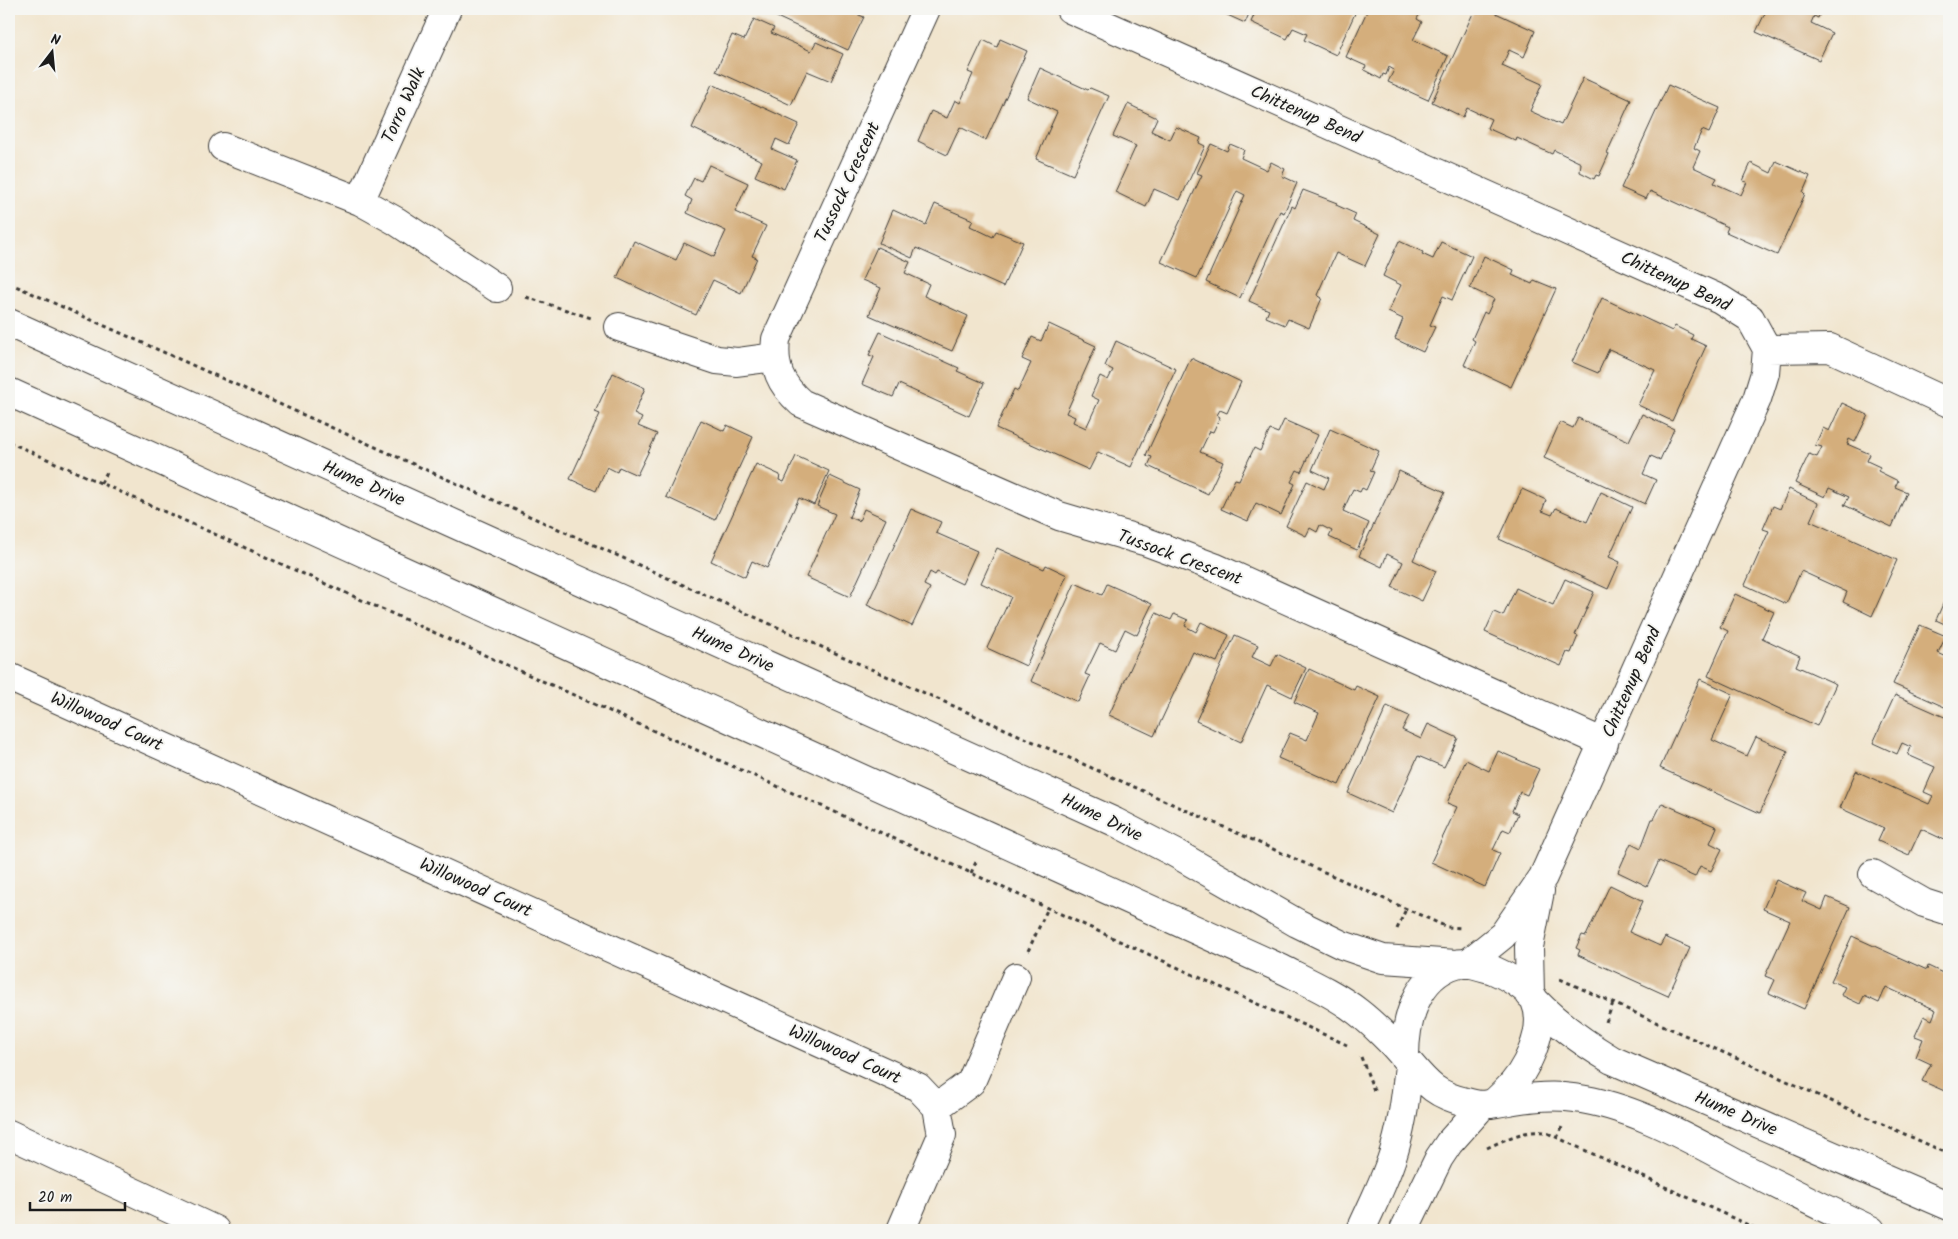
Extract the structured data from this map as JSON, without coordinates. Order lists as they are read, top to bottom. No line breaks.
{"streets":{"street":["Torro Walk","Chittenup Bend","Tussock Crescent","Hume Drive","Willowood Court"]},"crossings":[["Chittenup Bend","Tussock Crescent"],["Chittenup Bend","Hume Drive"]],"scale_bar":"20 m","north":"top"}
